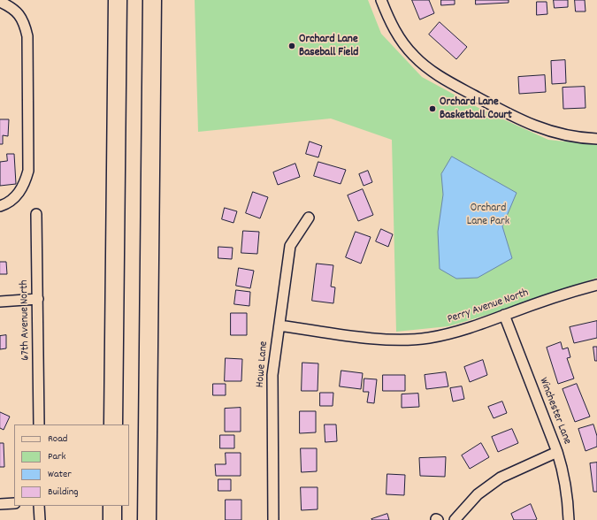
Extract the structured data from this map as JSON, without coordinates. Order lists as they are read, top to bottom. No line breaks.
{"streets":{"street":["Perry Avenue North","67th Avenue North","Howe Lane","Winchester Lane"]},"crossings":[["Perry Avenue North","Howe Lane"],["Perry Avenue North","Winchester Lane"]],"parks":["Orchard Lane Park"],"places":["Orchard Lane Baseball Field","Orchard Lane Basketball Court"],"legend":["Road","Park","Water","Building"]}
